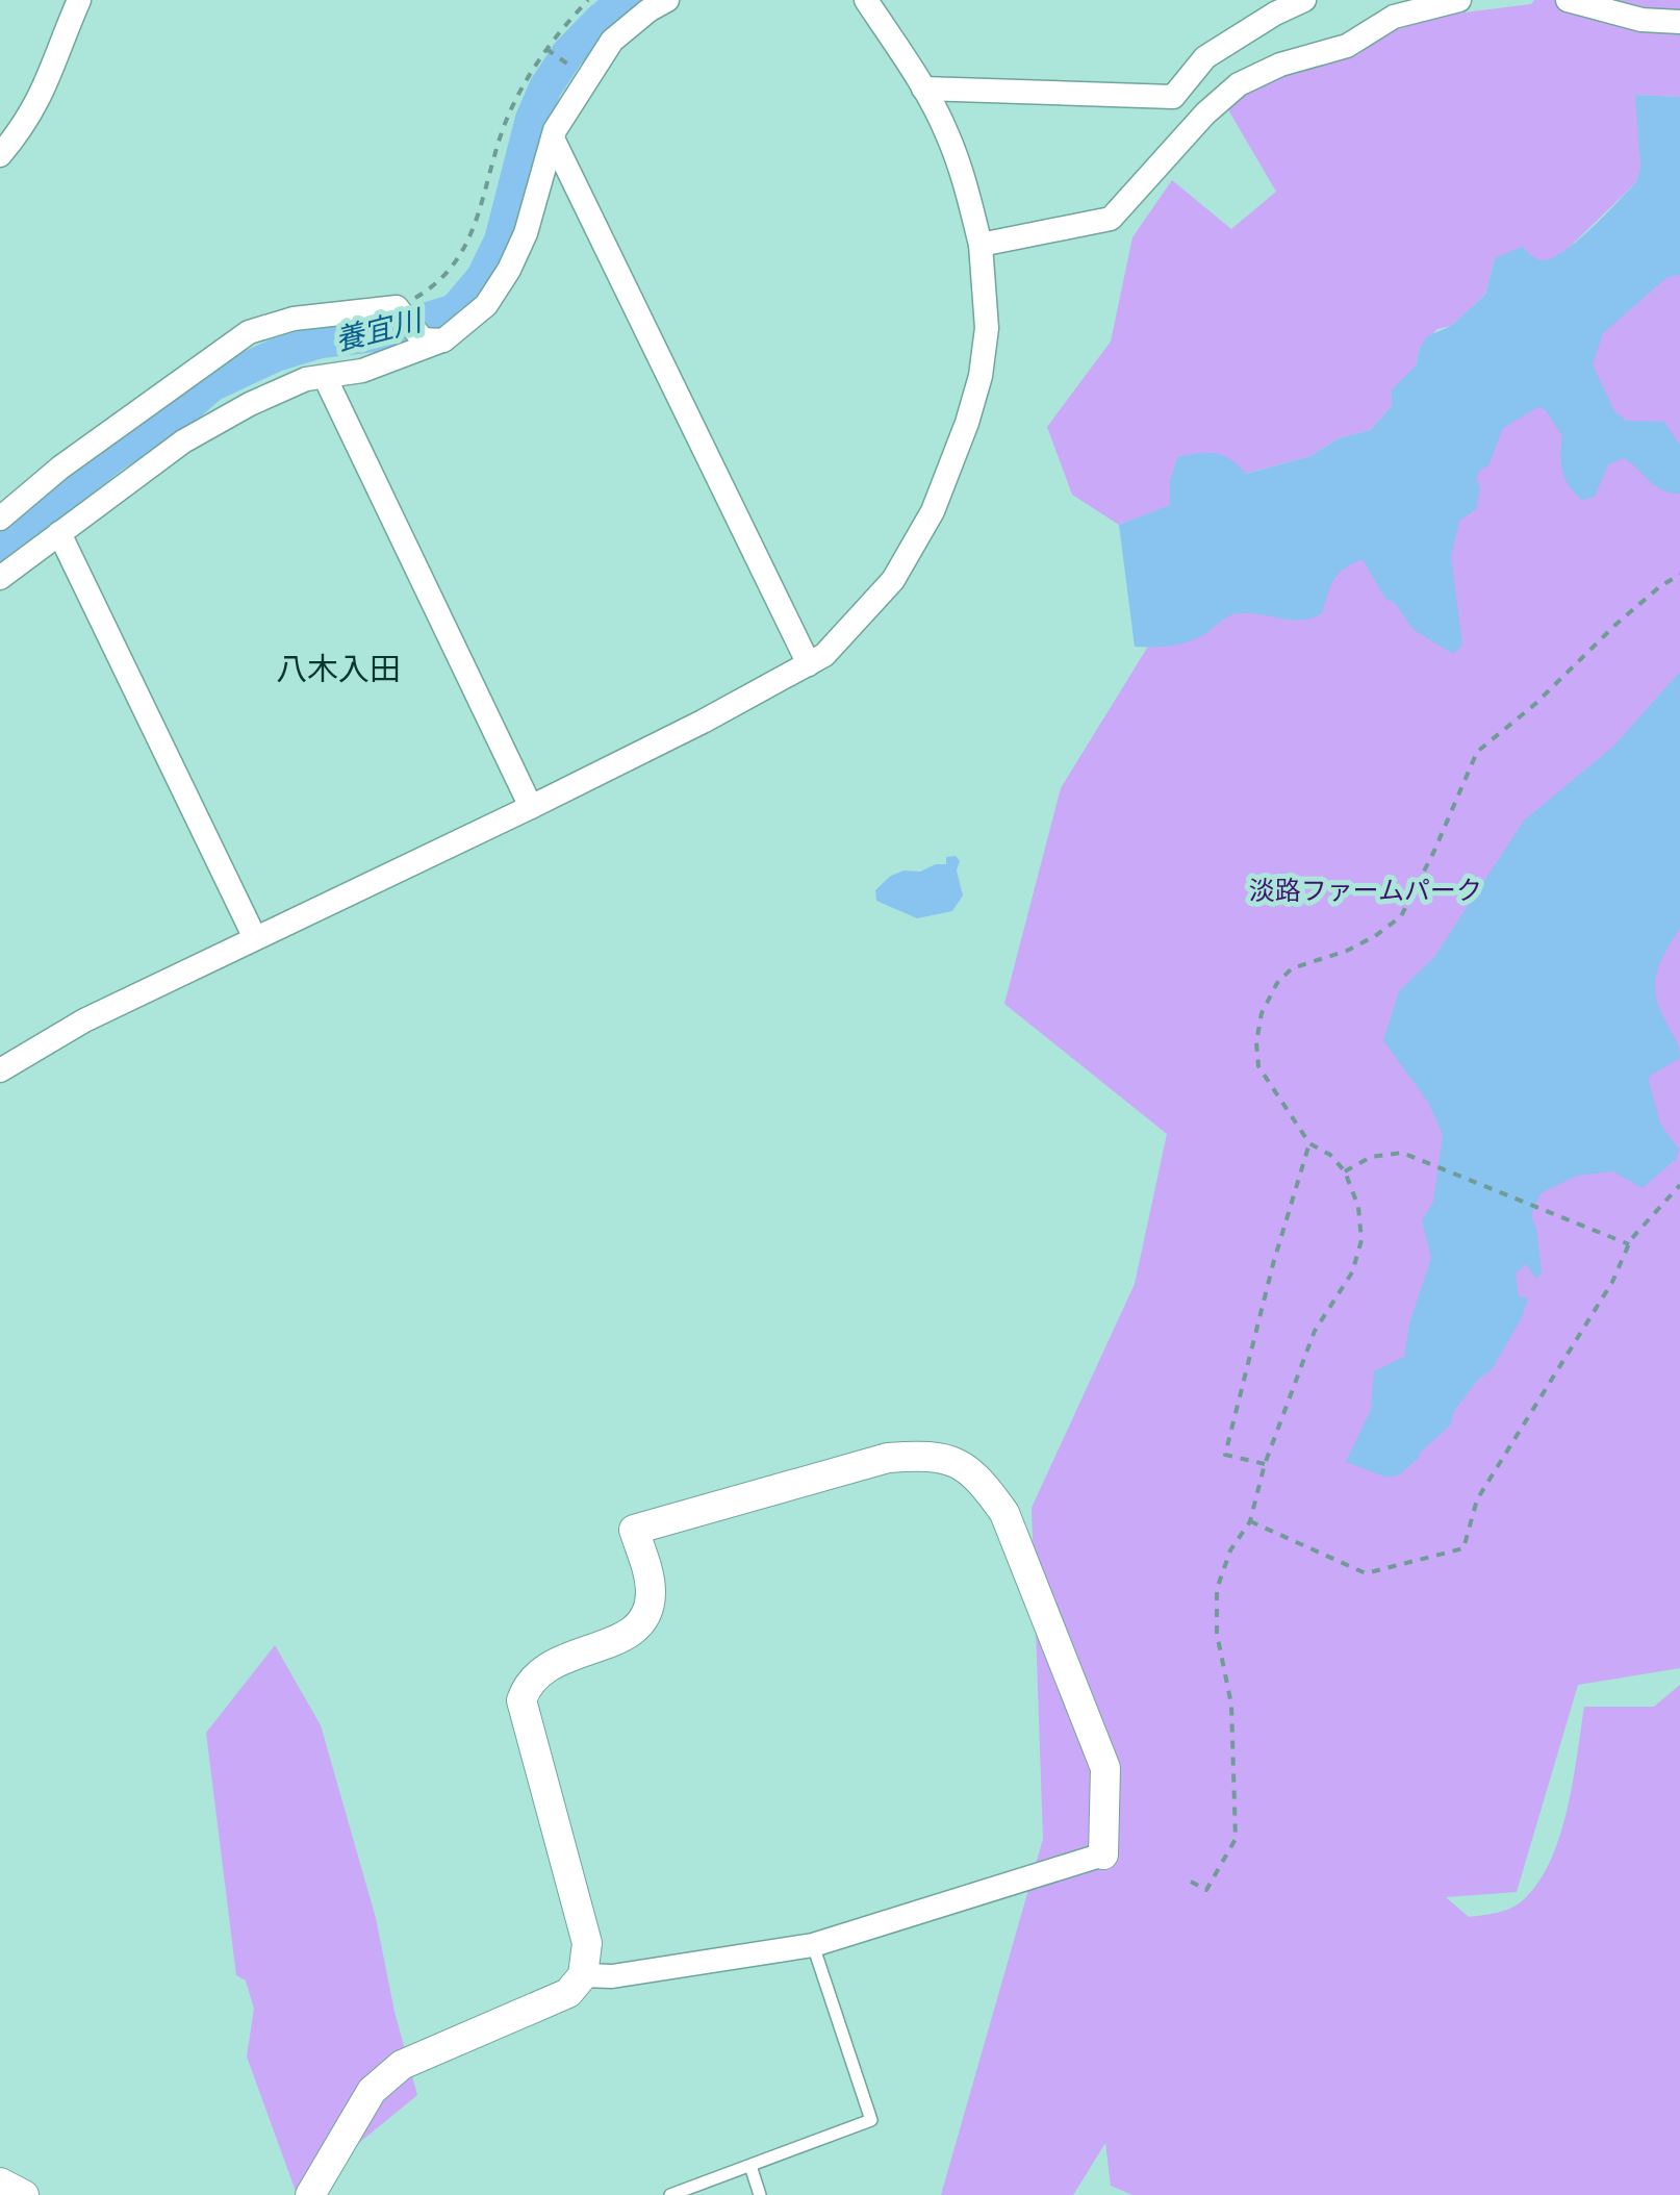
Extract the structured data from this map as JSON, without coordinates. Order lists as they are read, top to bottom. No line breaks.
{"districts":["八木入田"],"water":["養宜川"],"parks":["淡路ファームパーク"]}
